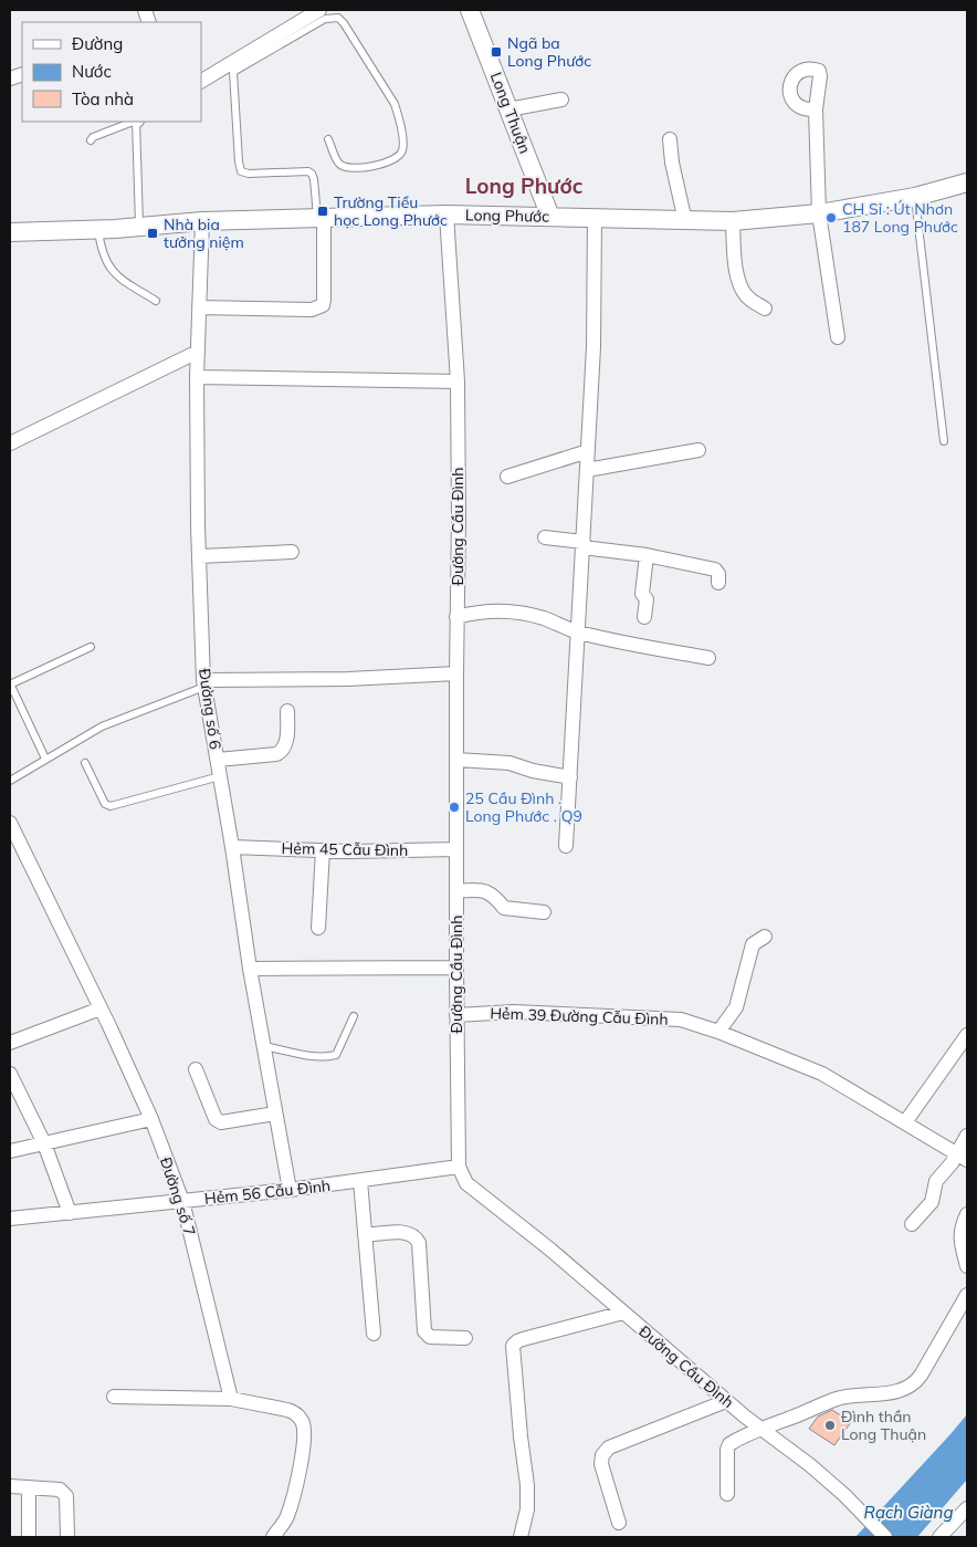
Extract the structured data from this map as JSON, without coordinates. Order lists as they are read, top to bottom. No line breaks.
{"streets":{"street":["Long Thuận","Long Phước","Đường Cầu Đình","Đường số 6","Hẻm 45 Cẫu Đình","Hẻm 39 Đường Cẫu Đình","Hẻm 56 Cẫu Đình","Đường số 7"]},"crossings":[["Long Thuận","Long Phước"],["Long Phước","Đường Cầu Đình"],["Long Phước","Đường số 6"],["Đường Cầu Đình","Hẻm 45 Cẫu Đình"],["Đường Cầu Đình","Hẻm 39 Đường Cẫu Đình"],["Đường Cầu Đình","Hẻm 56 Cẫu Đình"],["Đường số 6","Hẻm 45 Cẫu Đình"],["Đường số 6","Hẻm 56 Cẫu Đình"],["Hẻm 56 Cẫu Đình","Đường số 7"]],"districts":["Long Phước"],"water":["Rạch Giàng"],"places":{"transit":["Ngã ba Long Phước","Trường Tiểu học Long Phước","Nhà bia tưởng niệm"],"other":["CH Sỉ : Út Nhơn 187 Long Phước","25 Cầu Đình . Long Phước . Q9","Đình thần Long Thuận"]},"legend":["Đường","Nước","Tòa nhà"]}
